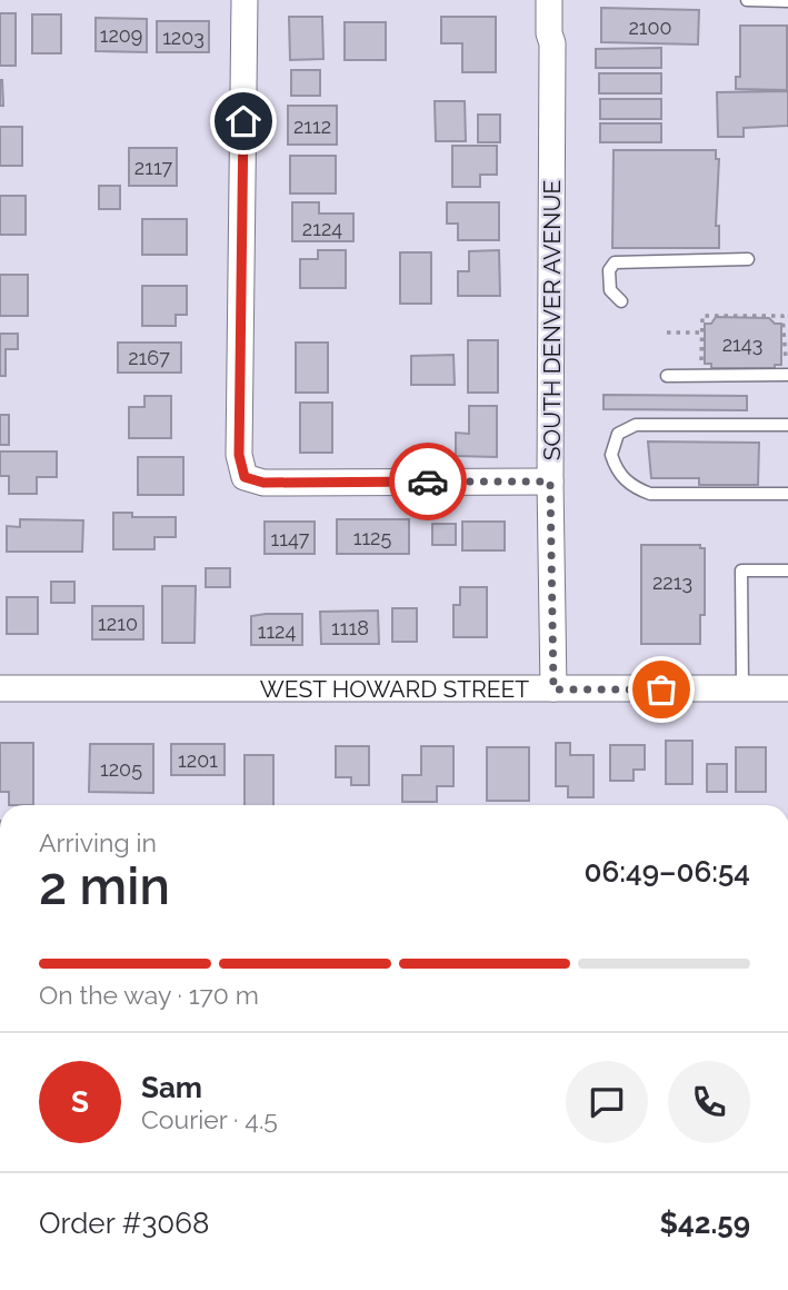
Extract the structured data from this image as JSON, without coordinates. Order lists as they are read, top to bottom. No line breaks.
{"streets":{"street":["SOUTH DENVER AVENUE","WEST HOWARD STREET"]},"crossings":[["SOUTH DENVER AVENUE","WEST HOWARD STREET"]],"house_numbers":["2100","1209","1203","2112","2117","2124","2143","2167","1125","1147","2213","1210","1118","1124","1201","1205"],"page":{"heading":["2 min","Arriving in","06:49–06:54"],"panel":["Sam","Courier · 4.5","Order #3068","$42.59"],"bar":"On the way · 170 m","round":"S"}}
